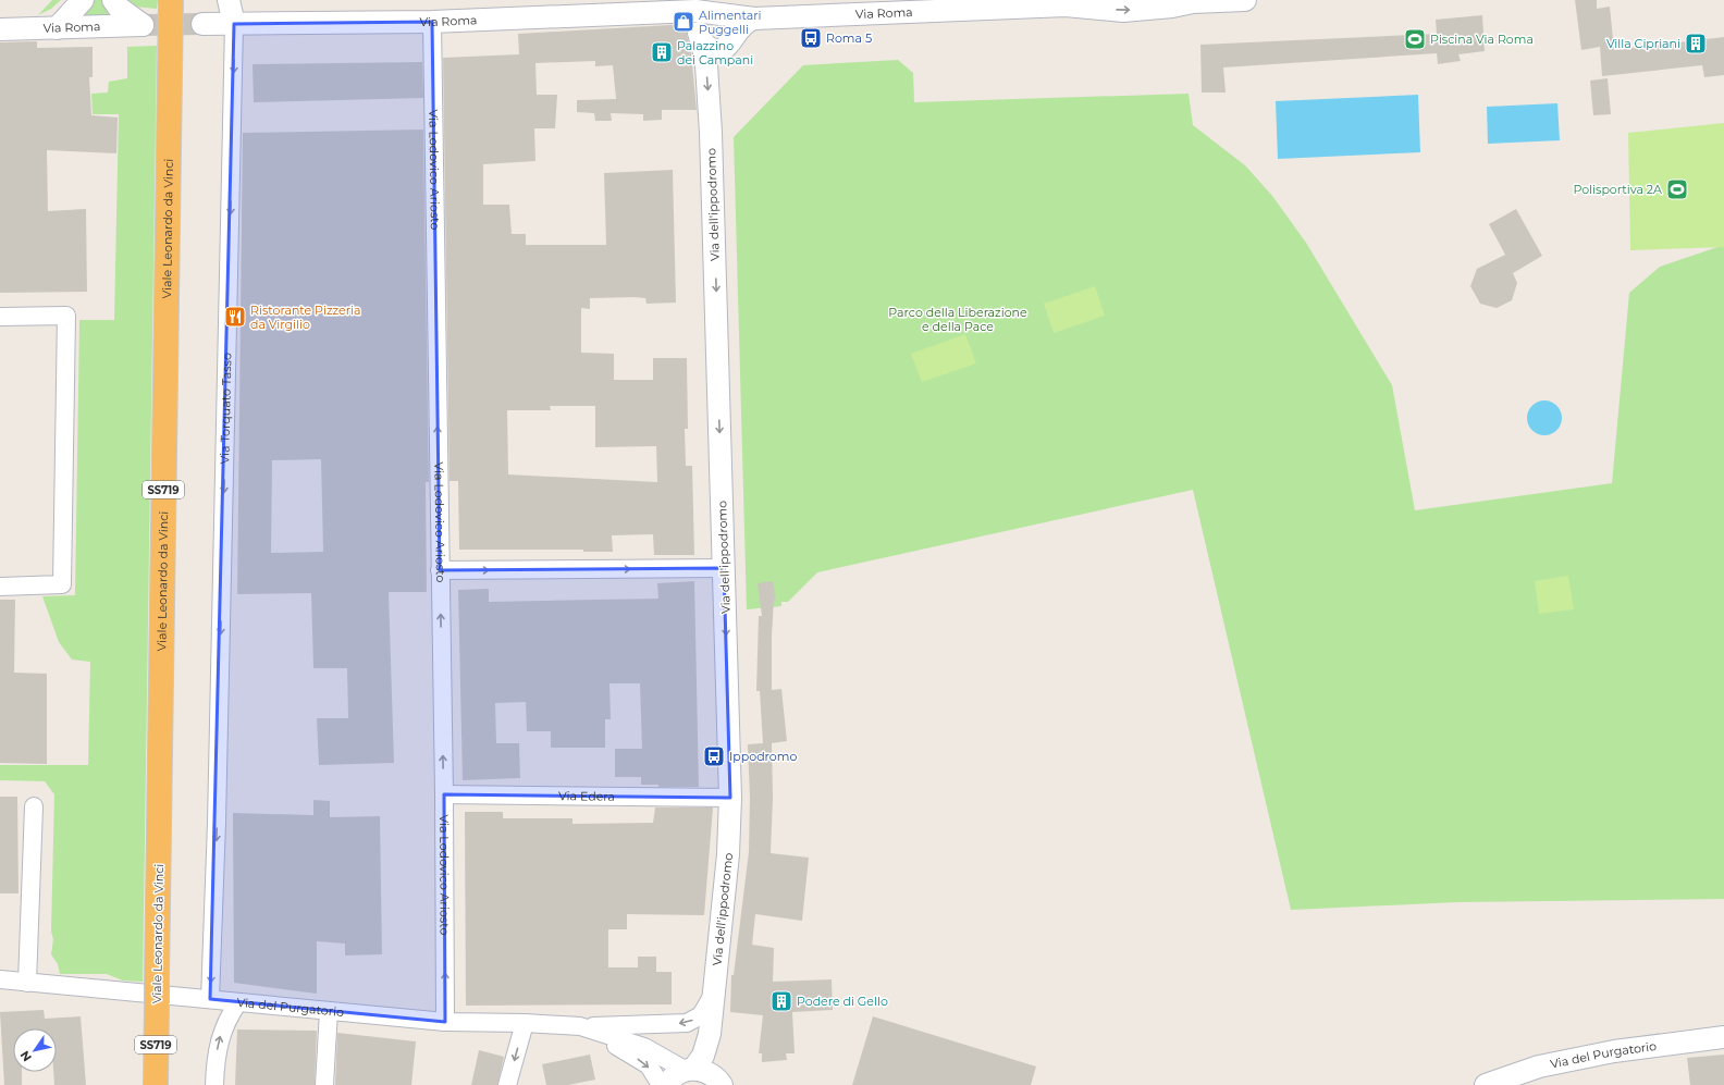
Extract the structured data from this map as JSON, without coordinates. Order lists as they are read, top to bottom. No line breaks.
{"streets":{"highway":["Viale Leonardo da Vinci","SS719"],"street":["Via Roma","Via Lodovico Ariosto","Via dell'ippodromo","Via Torquato Tasso","Via Edera","Via del Purgatorio"]},"crossings":[["Via Roma","Via Lodovico Ariosto"],["Via Roma","Via dell'ippodromo"],["Via Roma","Via Torquato Tasso"],["Via Lodovico Ariosto","Via Edera"],["Via Lodovico Ariosto","Via del Purgatorio"],["Via dell'ippodromo","Via Edera"],["Via dell'ippodromo","Via del Purgatorio"],["Via Torquato Tasso","Via del Purgatorio"]],"one_way":["Via Lodovico Ariosto","Via dell'ippodromo","Via Torquato Tasso"],"parks":["Parco della Liberazione e della Pace"],"places":{"shop":["Alimentari Puggelli"],"bus stop":["Roma 5","Ippodromo"],"sports":["Piscina Via Roma","Polisportiva 2A"],"building":["Villa Cipriani","Palazzino dei Campani","Podere di Gello"],"restaurant":["Ristorante Pizzeria da Virgilio"]},"north":"bottom left"}
